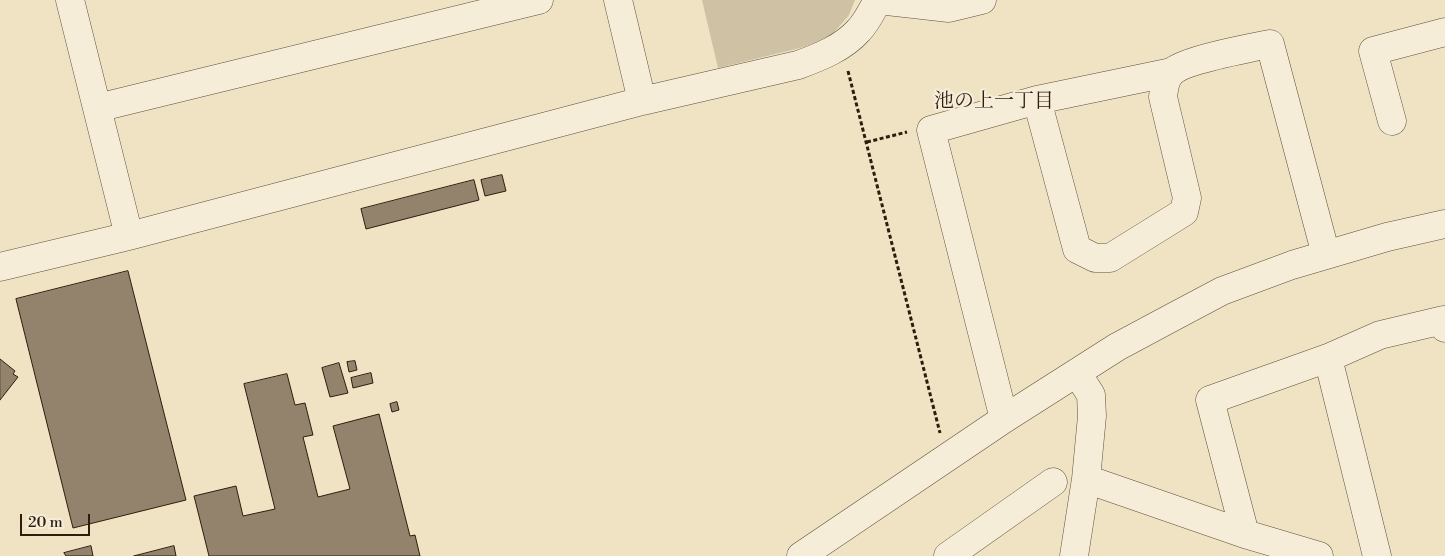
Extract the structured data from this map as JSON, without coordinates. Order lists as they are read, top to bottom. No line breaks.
{"districts":["池の上一丁目"],"scale_bar":"20 m"}
